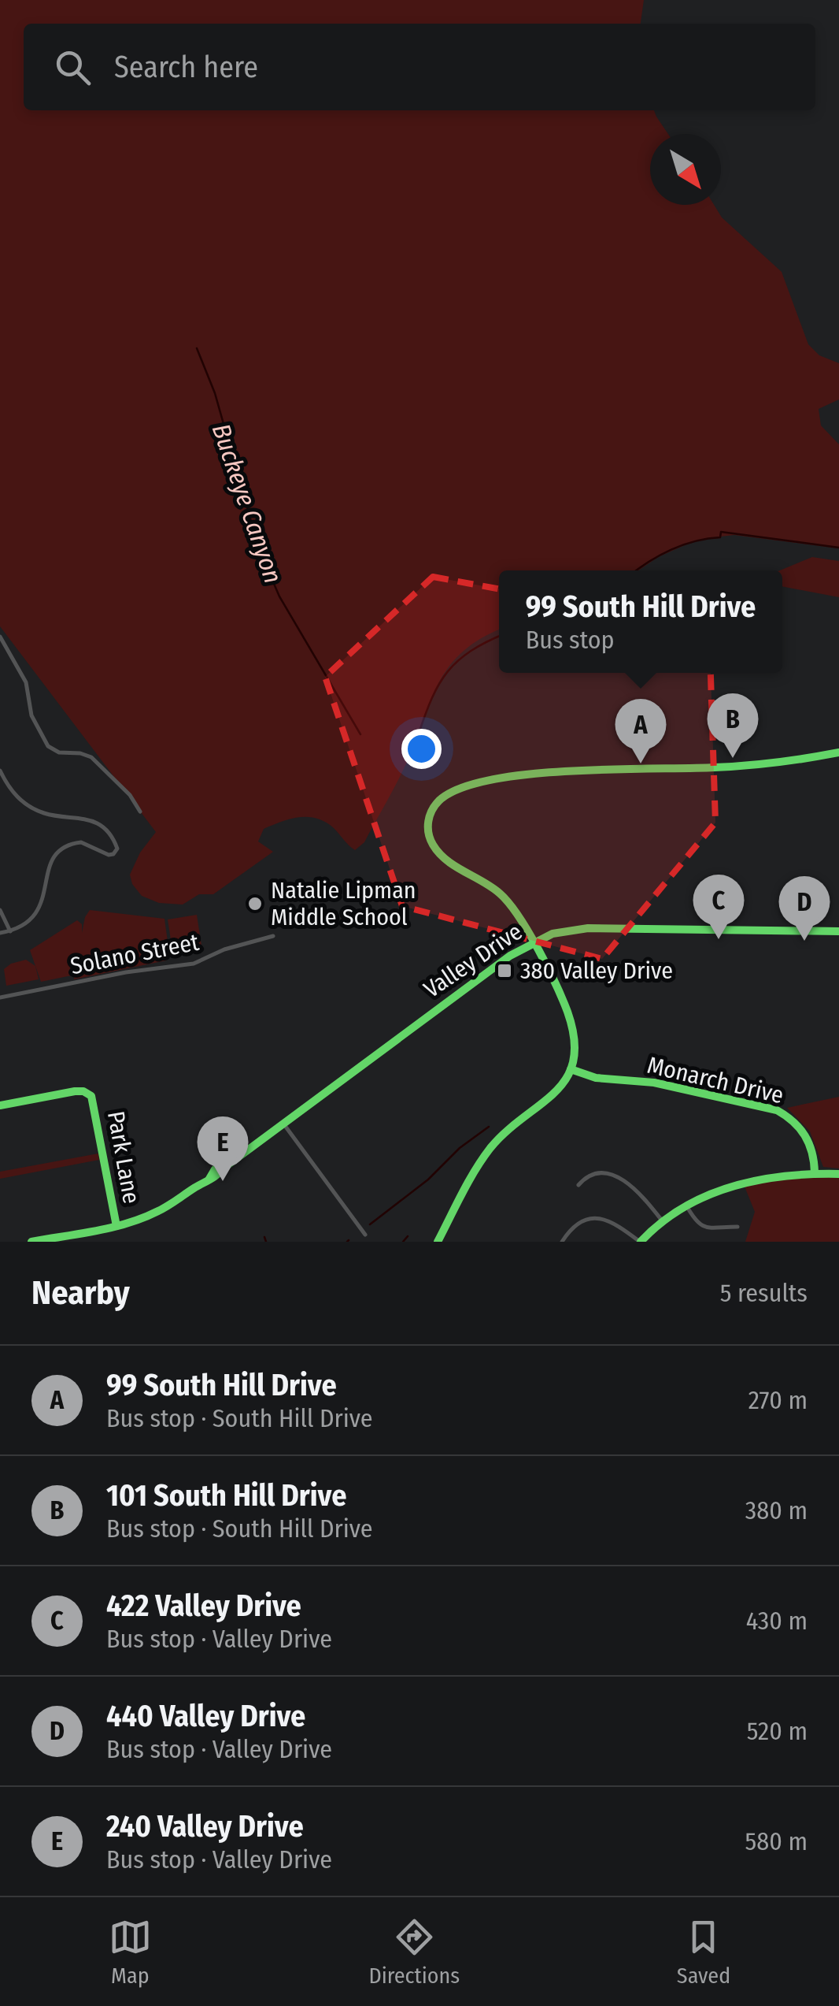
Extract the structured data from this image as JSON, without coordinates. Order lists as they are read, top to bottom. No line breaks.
{"streets":{"street":["Solano Street","Valley Drive","Monarch Drive","Park Lane"]},"crossings":[["Valley Drive","Park Lane"]],"water":["Buckeye Canyon"],"places":{"other":["Natalie Lipman Middle School"],"transit":["380 Valley Drive"]},"north":"bottom right","page":{"search":"Search here","popup":["99 South Hill Drive","Bus stop"],"pins":["B","A","C","D","E"],"heading":["Nearby","5 results"],"list":[{"mark":"A","name":"99 South Hill Drive","note":"Bus stop · South Hill Drive","value":"270 m"},{"mark":"B","name":"101 South Hill Drive","note":"Bus stop · South Hill Drive","value":"380 m"},{"mark":"C","name":"422 Valley Drive","note":"Bus stop · Valley Drive","value":"430 m"},{"mark":"D","name":"440 Valley Drive","note":"Bus stop · Valley Drive","value":"520 m"},{"mark":"E","name":"240 Valley Drive","note":"Bus stop · Valley Drive","value":"580 m"}],"nav":["Map","Directions","Saved"]}}
